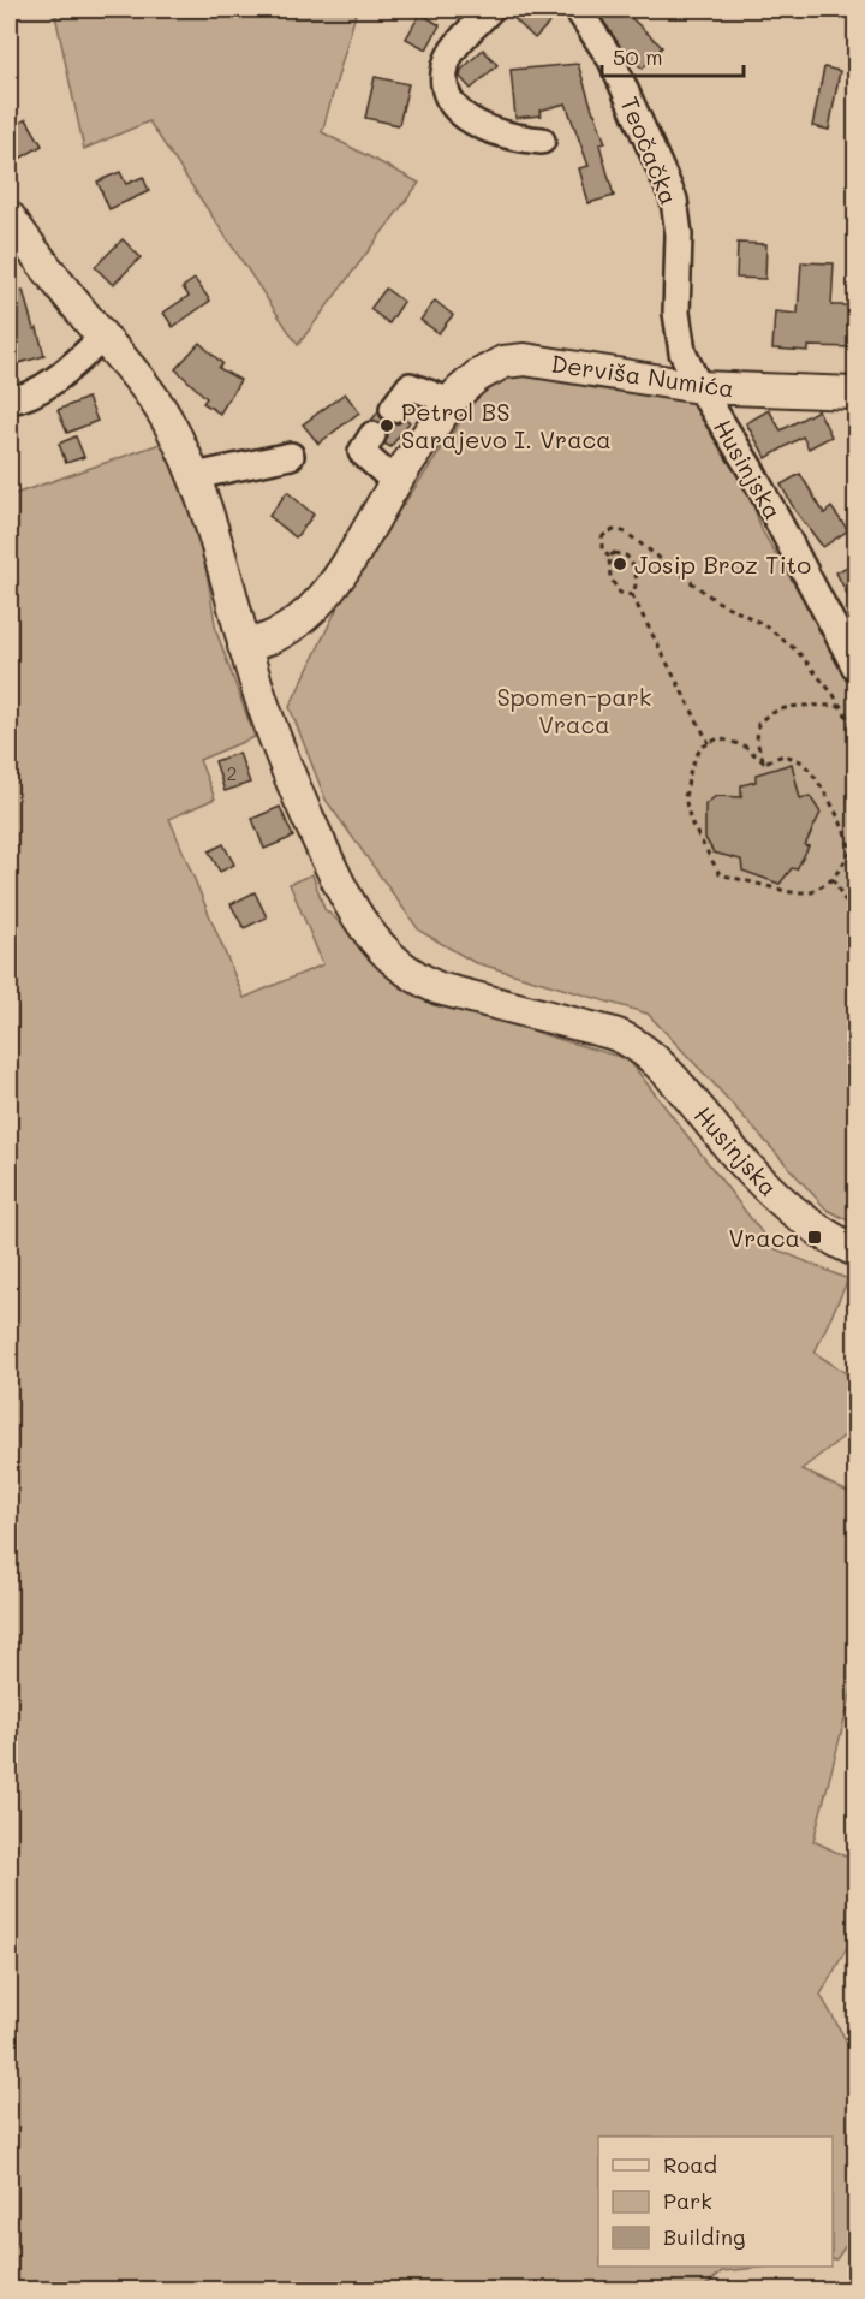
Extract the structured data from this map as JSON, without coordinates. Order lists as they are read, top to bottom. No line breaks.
{"streets":{"main road":["Derviša Numića","Husinjska"],"street":["Teočačka"]},"crossings":[["Teočačka","Derviša Numića"],["Teočačka","Husinjska"],["Derviša Numića","Husinjska"]],"parks":["Spomen-park Vraca"],"places":{"other":["Petrol BS Sarajevo I. Vraca","Josip Broz Tito"],"transit":["Vraca"]},"house_numbers":["2"],"legend":["Road","Park","Building"],"scale_bar":"50 m"}
